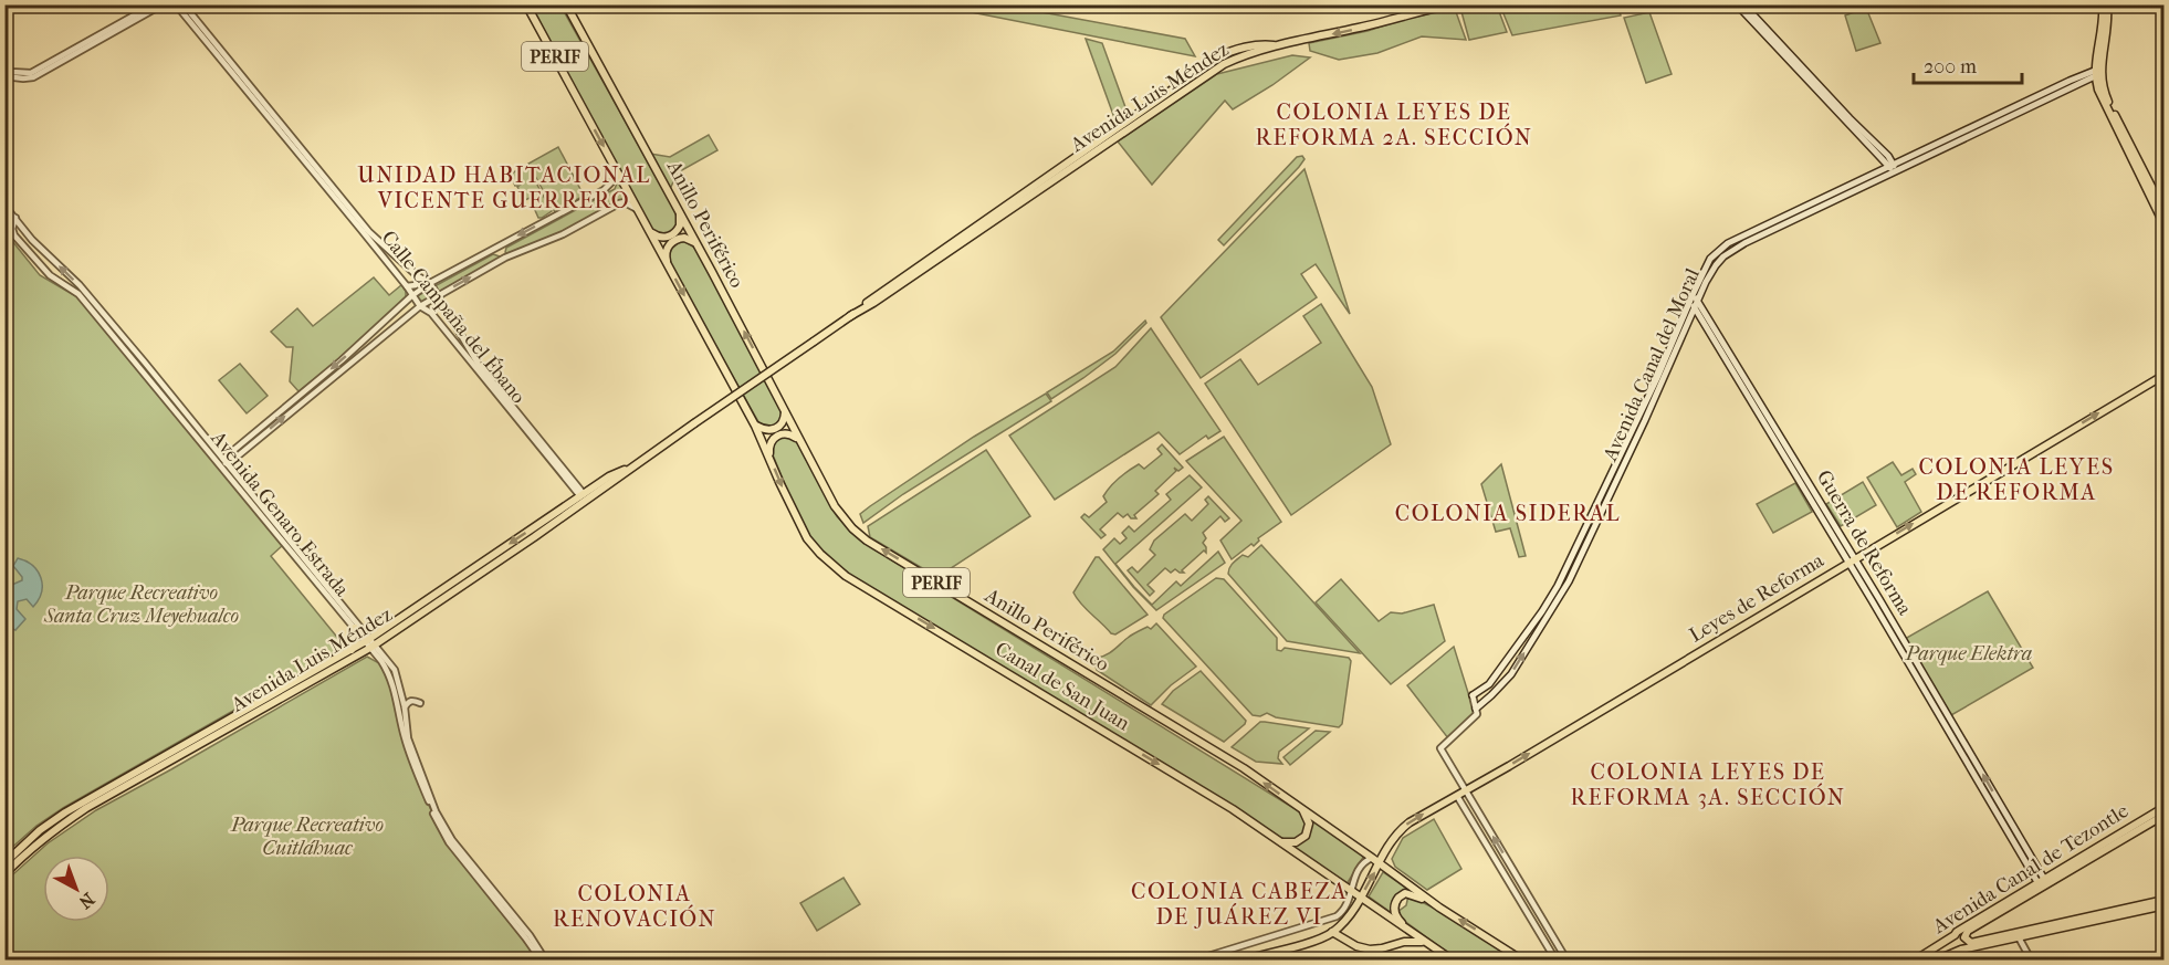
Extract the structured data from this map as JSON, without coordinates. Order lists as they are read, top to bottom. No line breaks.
{"streets":{"main road":["PERIF","Avenida Luis Méndez","Anillo Periférico","Avenida Canal del Moral","Guerra de Reforma","Leyes de Reforma","Canal de San Juan","Avenida Canal de Tezontle"],"street":["Calle Campaña del Ébano","Avenida Genaro Estrada"]},"crossings":[["PERIF","Canal de San Juan"],["Avenida Luis Méndez","Calle Campaña del Ébano"],["Avenida Luis Méndez","Avenida Genaro Estrada"],["Anillo Periférico","Leyes de Reforma"],["Avenida Canal del Moral","Guerra de Reforma"],["Guerra de Reforma","Leyes de Reforma"],["Guerra de Reforma","Avenida Canal de Tezontle"],["Leyes de Reforma","Canal de San Juan"]],"one_way":["Anillo Periférico","Leyes de Reforma","Canal de San Juan"],"districts":["COLONIA LEYES DE REFORMA 2A. SECCIÓN","UNIDAD HABITACIONAL VICENTE GUERRERO","COLONIA LEYES DE REFORMA","COLONIA SIDERAL","COLONIA LEYES DE REFORMA 3A. SECCIÓN","COLONIA CABEZA DE JUÁREZ VI","COLONIA RENOVACIÓN"],"parks":["Parque Recreativo Santa Cruz Meyehualco","Parque Elektra","Parque Recreativo Cuitláhuac"],"scale_bar":"200 m","north":"bottom right"}
